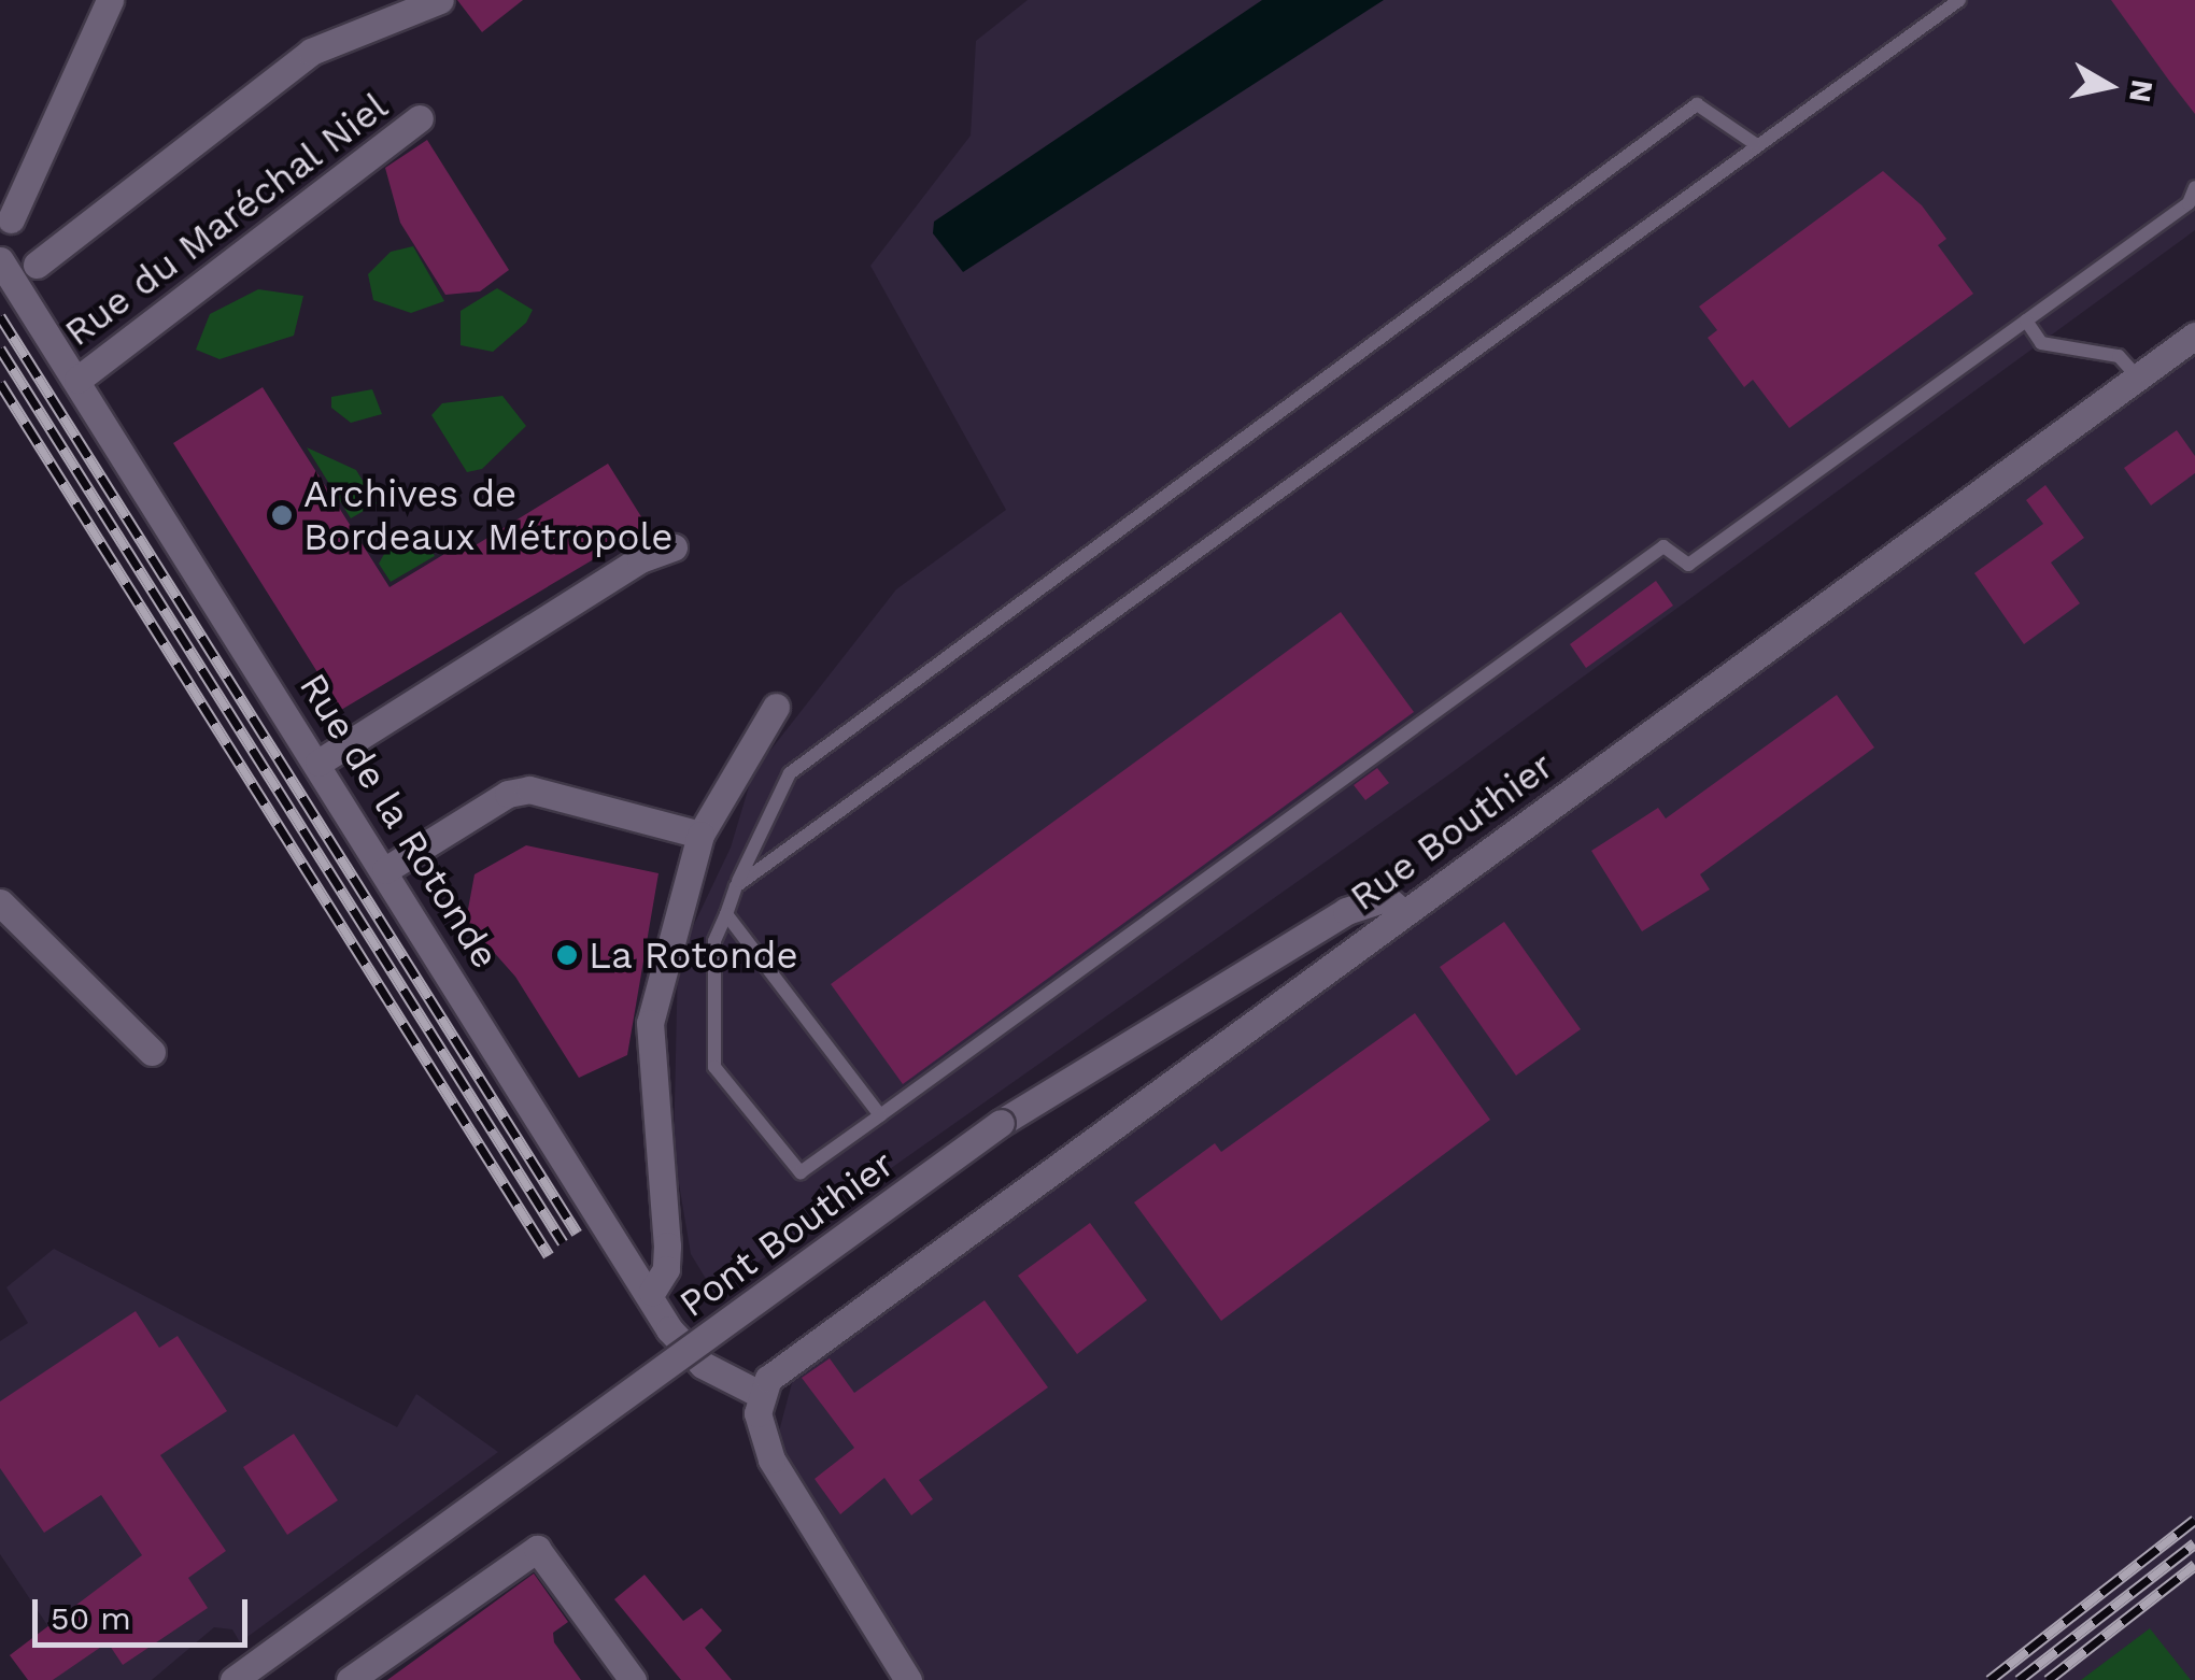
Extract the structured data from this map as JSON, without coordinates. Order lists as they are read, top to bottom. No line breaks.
{"streets":{"street":["Rue du Maréchal Niel","Rue de la Rotonde","Rue Bouthier","Pont Bouthier"]},"crossings":[["Rue du Maréchal Niel","Rue de la Rotonde"],["Rue de la Rotonde","Rue Bouthier"],["Rue Bouthier","Pont Bouthier"]],"places":["Archives de Bordeaux Métropole","La Rotonde"],"scale_bar":"50 m","north":"right"}
